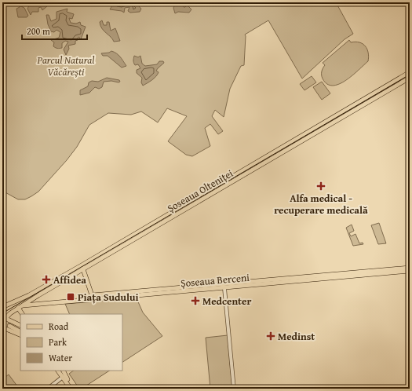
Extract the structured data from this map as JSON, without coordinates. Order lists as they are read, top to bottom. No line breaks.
{"streets":{"main road":["Șoseaua Olteniței","Șoseaua Berceni"]},"crossings":[["Șoseaua Olteniței","Șoseaua Berceni"]],"parks":["Parcul Natural Văcărești"],"places":{"health":["Alfa medical - recuperare medicală","Affidea","Medcenter","Medinst"],"transit":["Piața Sudului"]},"legend":["Road","Park","Water"],"scale_bar":"200 m"}
